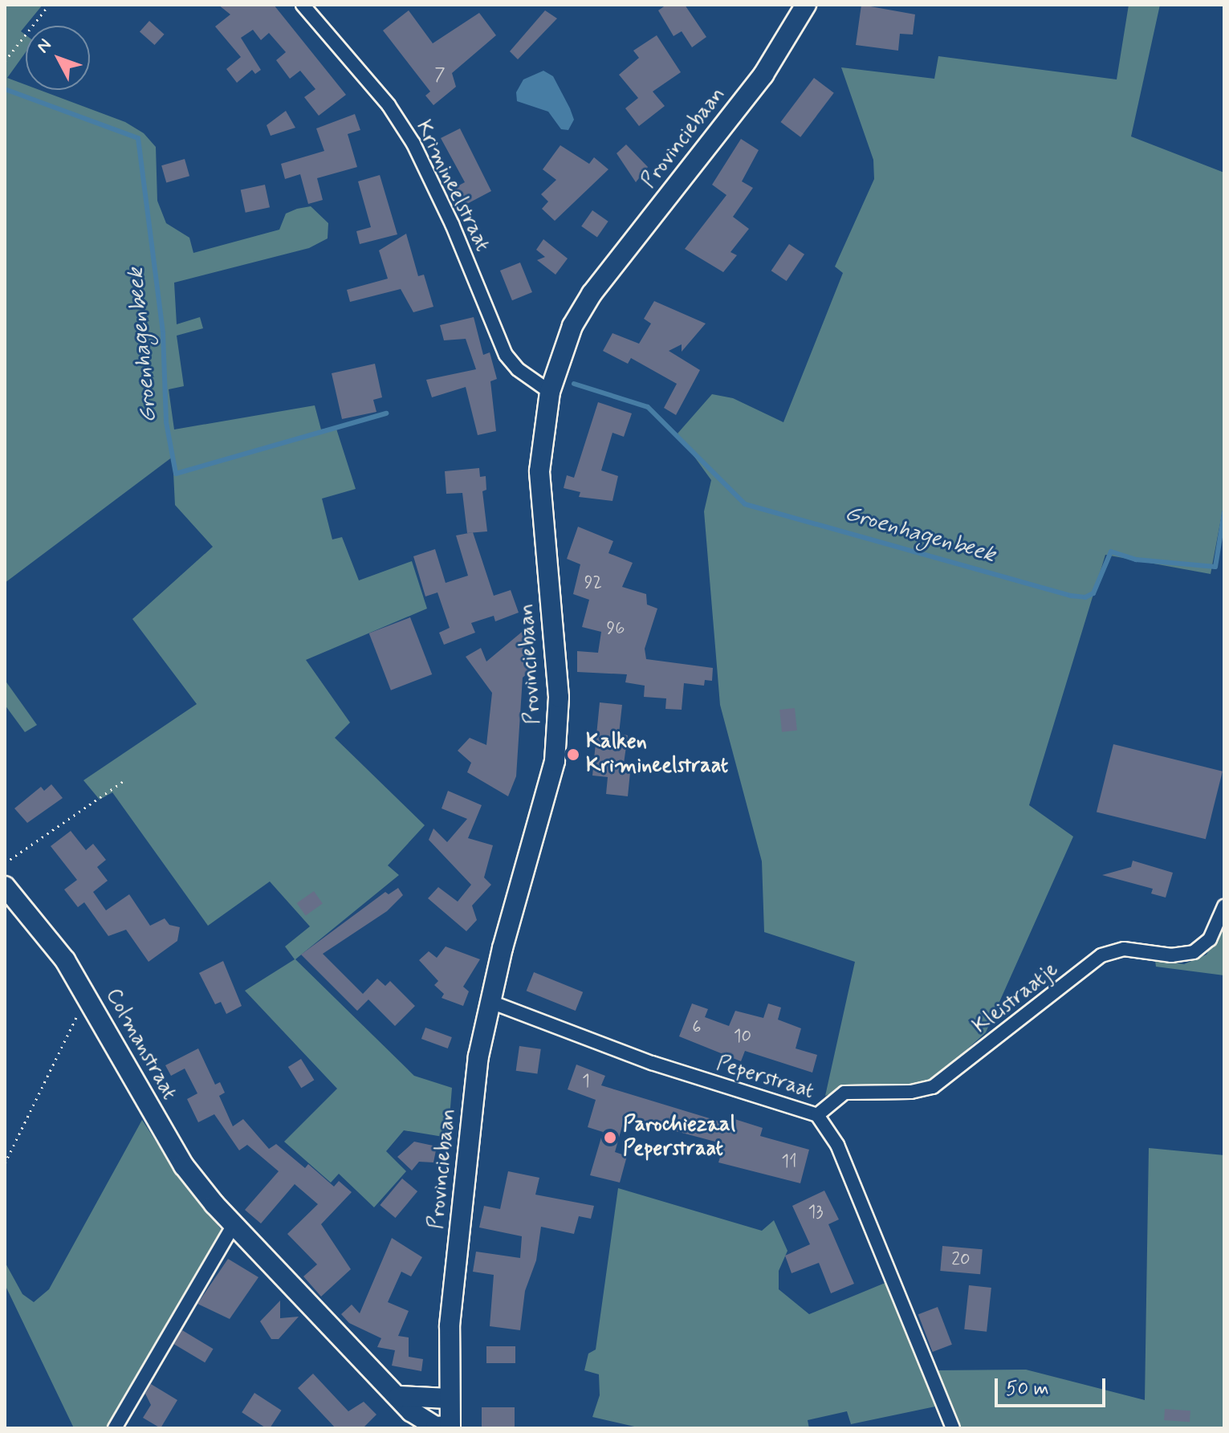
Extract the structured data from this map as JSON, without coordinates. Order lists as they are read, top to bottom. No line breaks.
{"streets":{"main road":["Provinciebaan","Colmanstraat"],"street":["Krimineelstraat","Kleistraatje","Peperstraat"]},"crossings":[["Provinciebaan","Krimineelstraat"],["Provinciebaan","Colmanstraat"],["Provinciebaan","Peperstraat"],["Kleistraatje","Peperstraat"]],"water":["Groenhagenbeek"],"places":["Kalken Krimineelstraat","Parochiezaal Peperstraat"],"house_numbers":["7","92","96","6","10","1","11","13","20"],"scale_bar":"50 m","north":"top left"}
